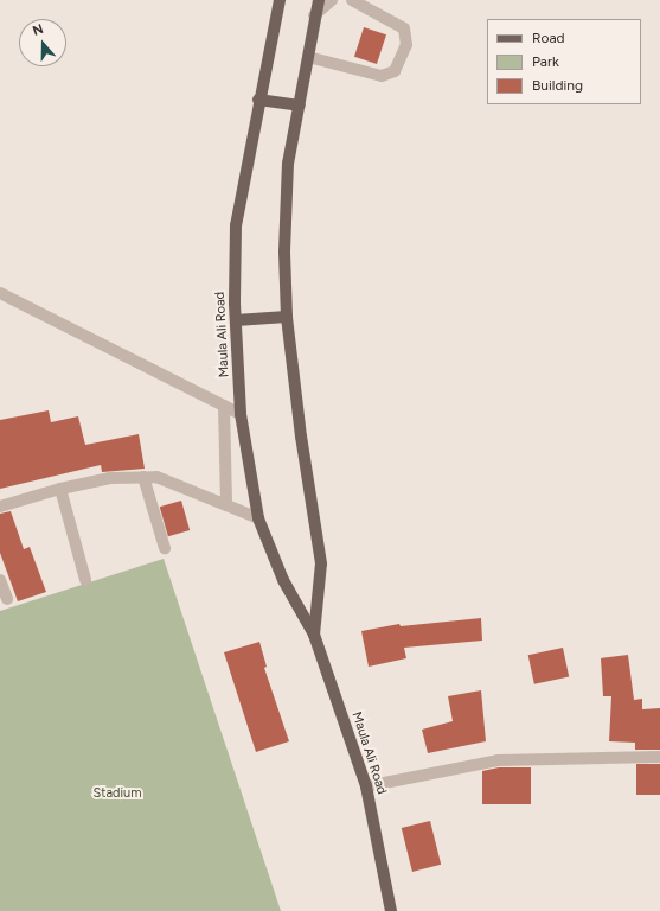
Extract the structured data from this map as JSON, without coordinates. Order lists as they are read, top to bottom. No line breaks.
{"streets":{"main road":["Maula Ali Road"]},"parks":["Stadium"],"legend":["Road","Park","Building"],"north":"top"}
